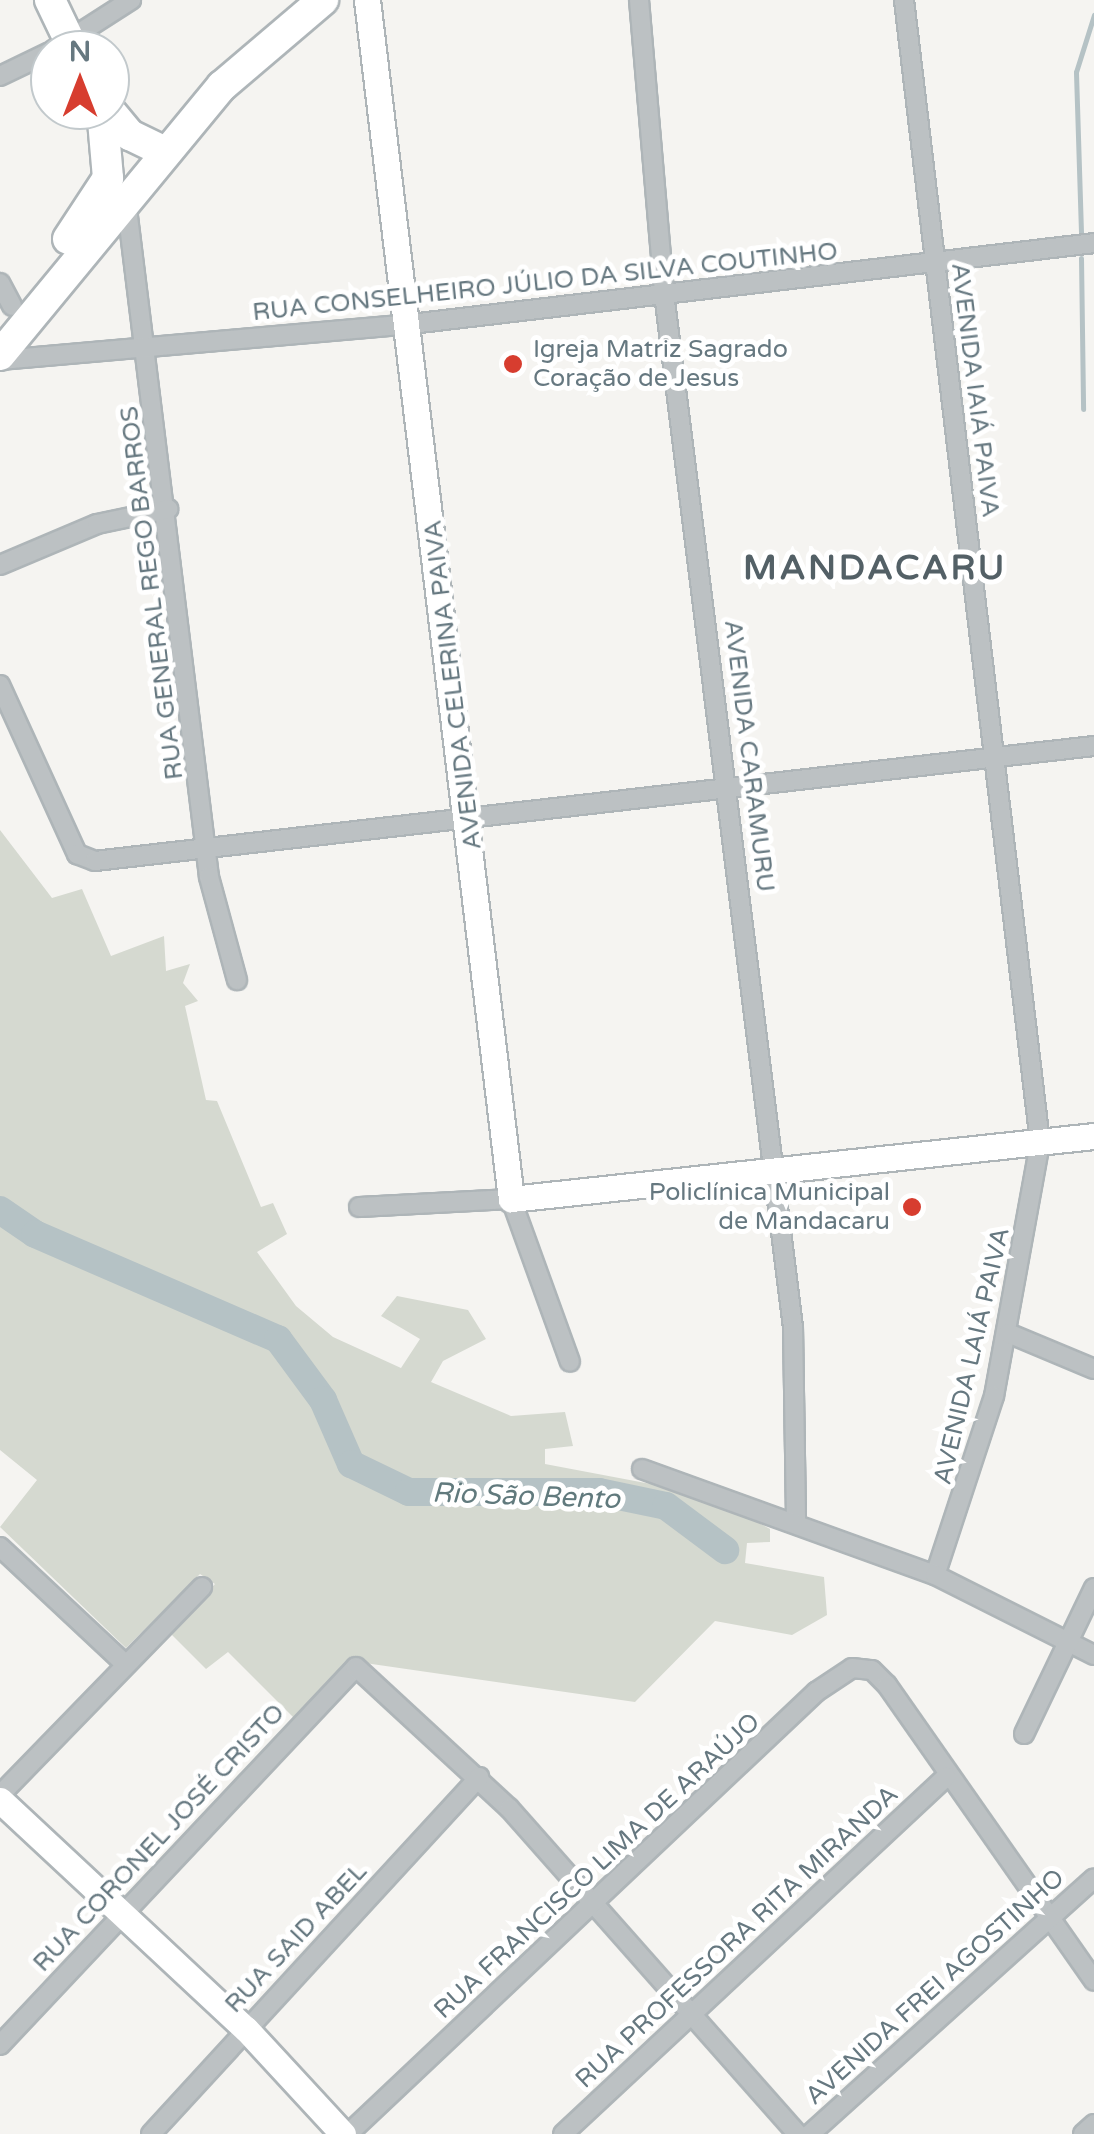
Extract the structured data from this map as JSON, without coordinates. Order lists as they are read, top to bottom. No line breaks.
{"streets":{"street":["RUA CONSELHEIRO JÚLIO DA SILVA COUTINHO","AVENIDA IAIÁ PAIVA","RUA GENERAL REGO BARROS","AVENIDA CELERINA PAIVA","AVENIDA CARAMURU","AVENIDA LAIÁ PAIVA","RUA CORONEL JOSÉ CRISTO","RUA FRANCISCO LIMA DE ARAÚJO","RUA PROFESSORA RITA MIRANDA","RUA SAID ABEL","AVENIDA FREI AGOSTINHO"]},"crossings":[["RUA CONSELHEIRO JÚLIO DA SILVA COUTINHO","AVENIDA IAIÁ PAIVA"],["RUA CONSELHEIRO JÚLIO DA SILVA COUTINHO","RUA GENERAL REGO BARROS"],["RUA CONSELHEIRO JÚLIO DA SILVA COUTINHO","AVENIDA CELERINA PAIVA"],["RUA CONSELHEIRO JÚLIO DA SILVA COUTINHO","AVENIDA CARAMURU"],["AVENIDA IAIÁ PAIVA","AVENIDA LAIÁ PAIVA"],["RUA CORONEL JOSÉ CRISTO","RUA SAID ABEL"],["RUA FRANCISCO LIMA DE ARAÚJO","RUA PROFESSORA RITA MIRANDA"]],"districts":["MANDACARU"],"water":["Rio São Bento"],"places":["Igreja Matriz Sagrado Coração de Jesus","Policlínica Municipal de Mandacaru"],"north":"top"}
